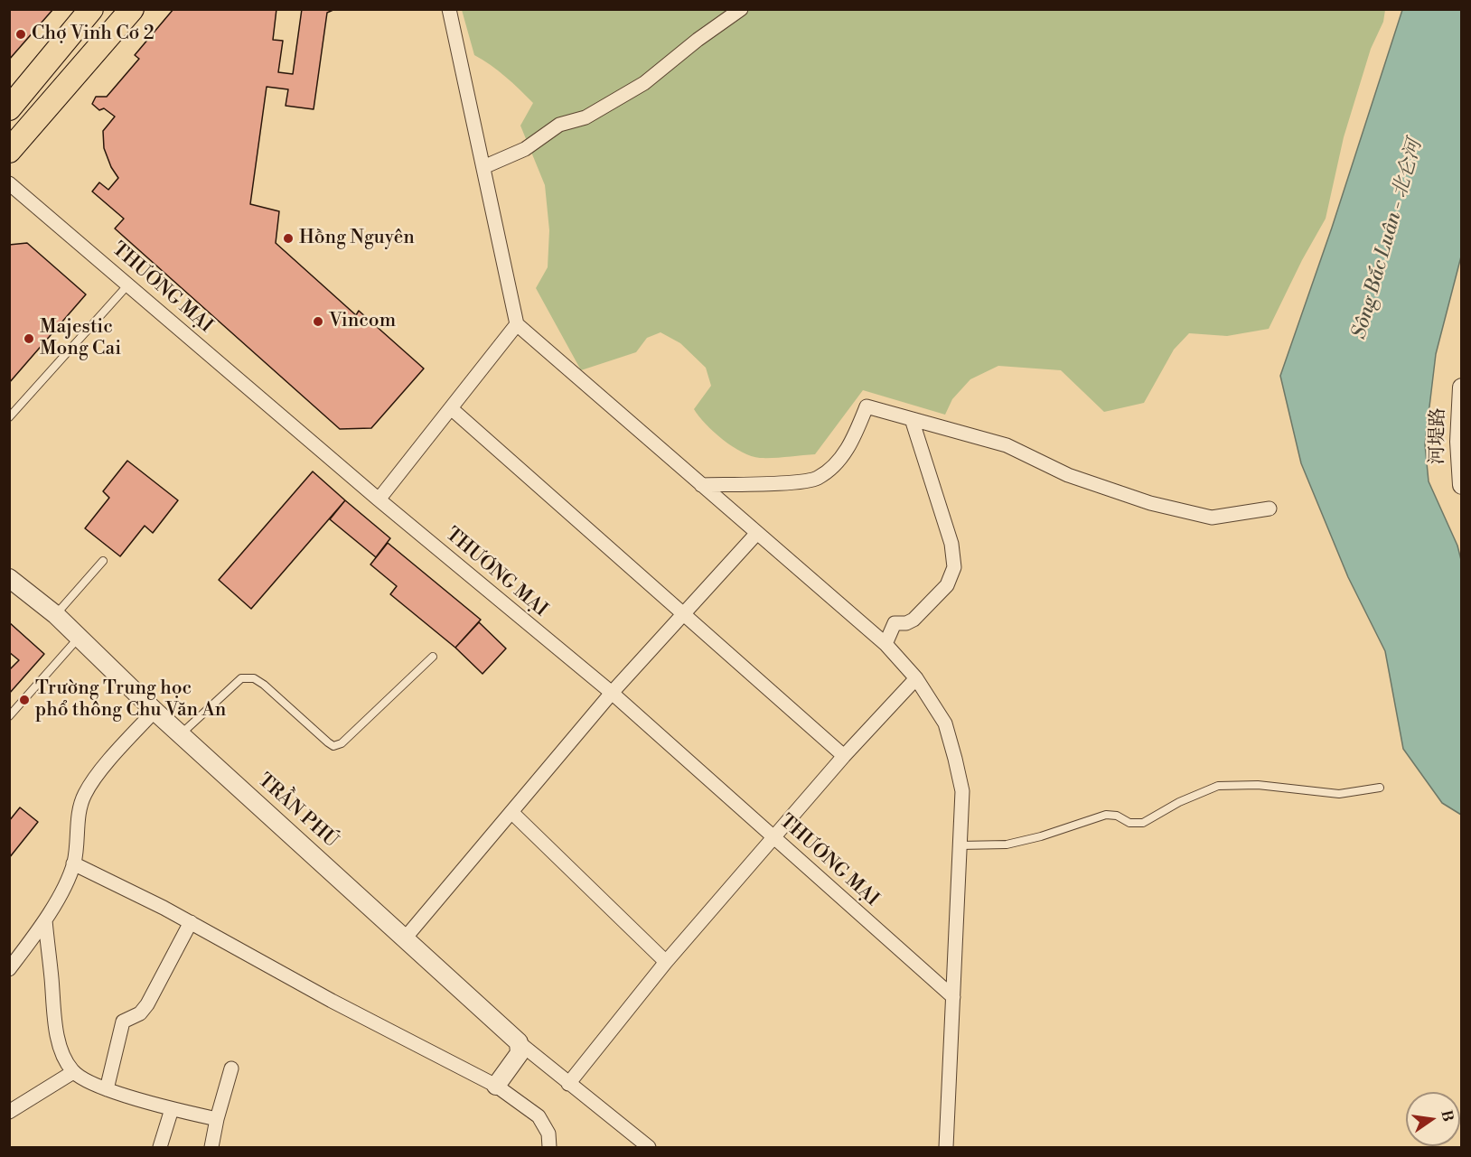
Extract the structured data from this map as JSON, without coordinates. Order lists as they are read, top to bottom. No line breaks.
{"streets":{"street":["THƯƠNG MẠI","河堤路","TRẦN PHÚ"]},"water":["Sông Bắc Luân - 北仑河"],"places":["Chợ Vinh Cơ 2","Hồng Nguyên","Vincom","Majestic Mong Cai","Trường Trung học phổ thông Chu Văn An"],"north":"right"}
